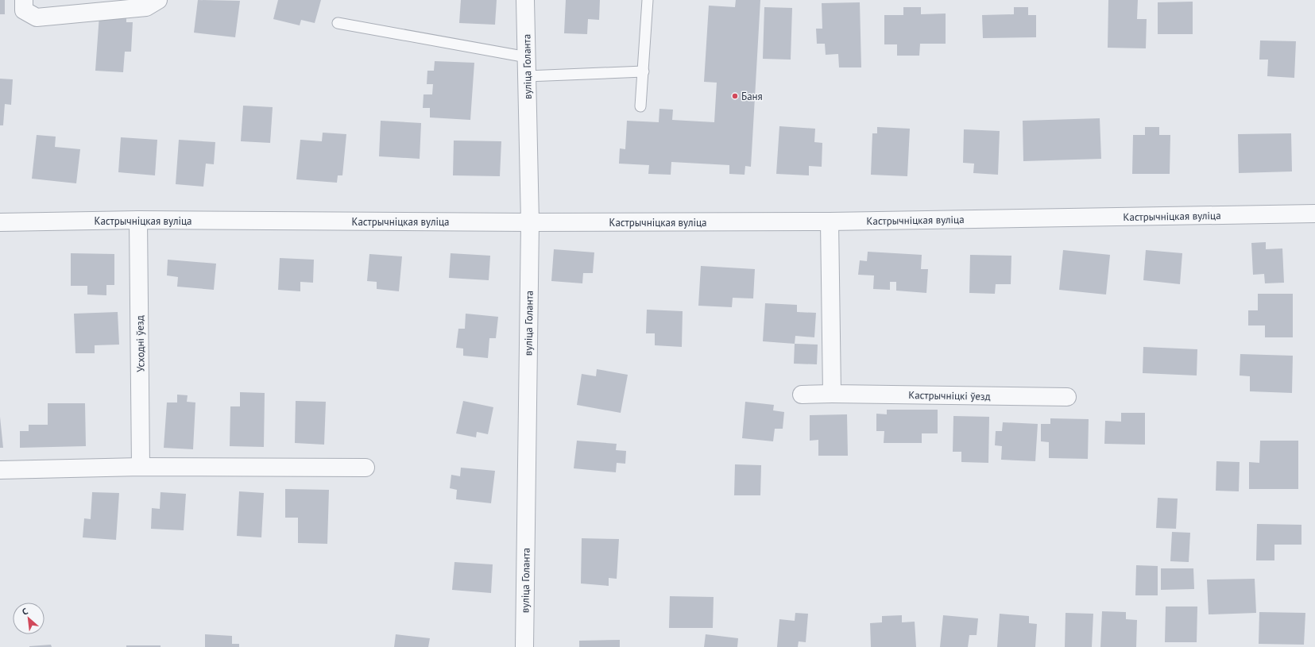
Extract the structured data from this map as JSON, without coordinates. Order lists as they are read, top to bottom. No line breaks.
{"streets":{"street":["вуліца Голанта","Кастрычніцкая вуліца","Усходні ўезд","Кастрычніцкі ўезд"]},"crossings":[["вуліца Голанта","Кастрычніцкая вуліца"],["Кастрычніцкая вуліца","Усходні ўезд"]],"places":["Баня"],"north":"top left"}
